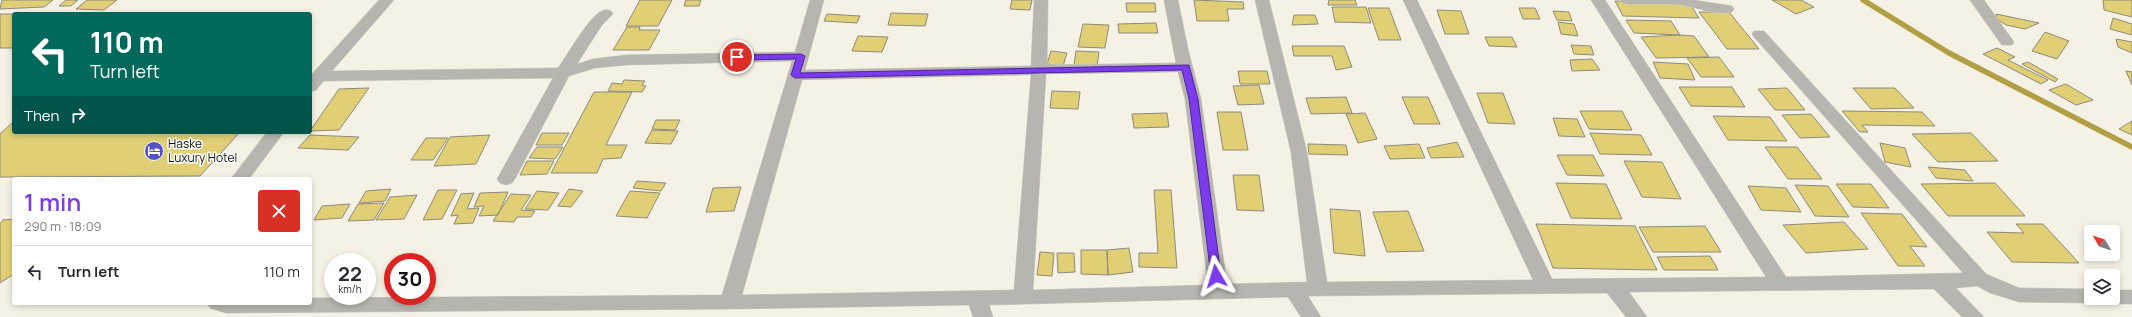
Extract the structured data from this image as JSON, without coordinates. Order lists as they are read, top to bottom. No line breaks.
{"places":{"hotel":["Haske Luxury Hotel"]},"north":"top left","page":{"turn":["110 m","Turn left"],"then":"Then","heading":["1 min","290 m · 18:09"],"list":[{"name":"Turn left","value":"110 m"}],"speed":"22 km/h","limit":"30"}}
